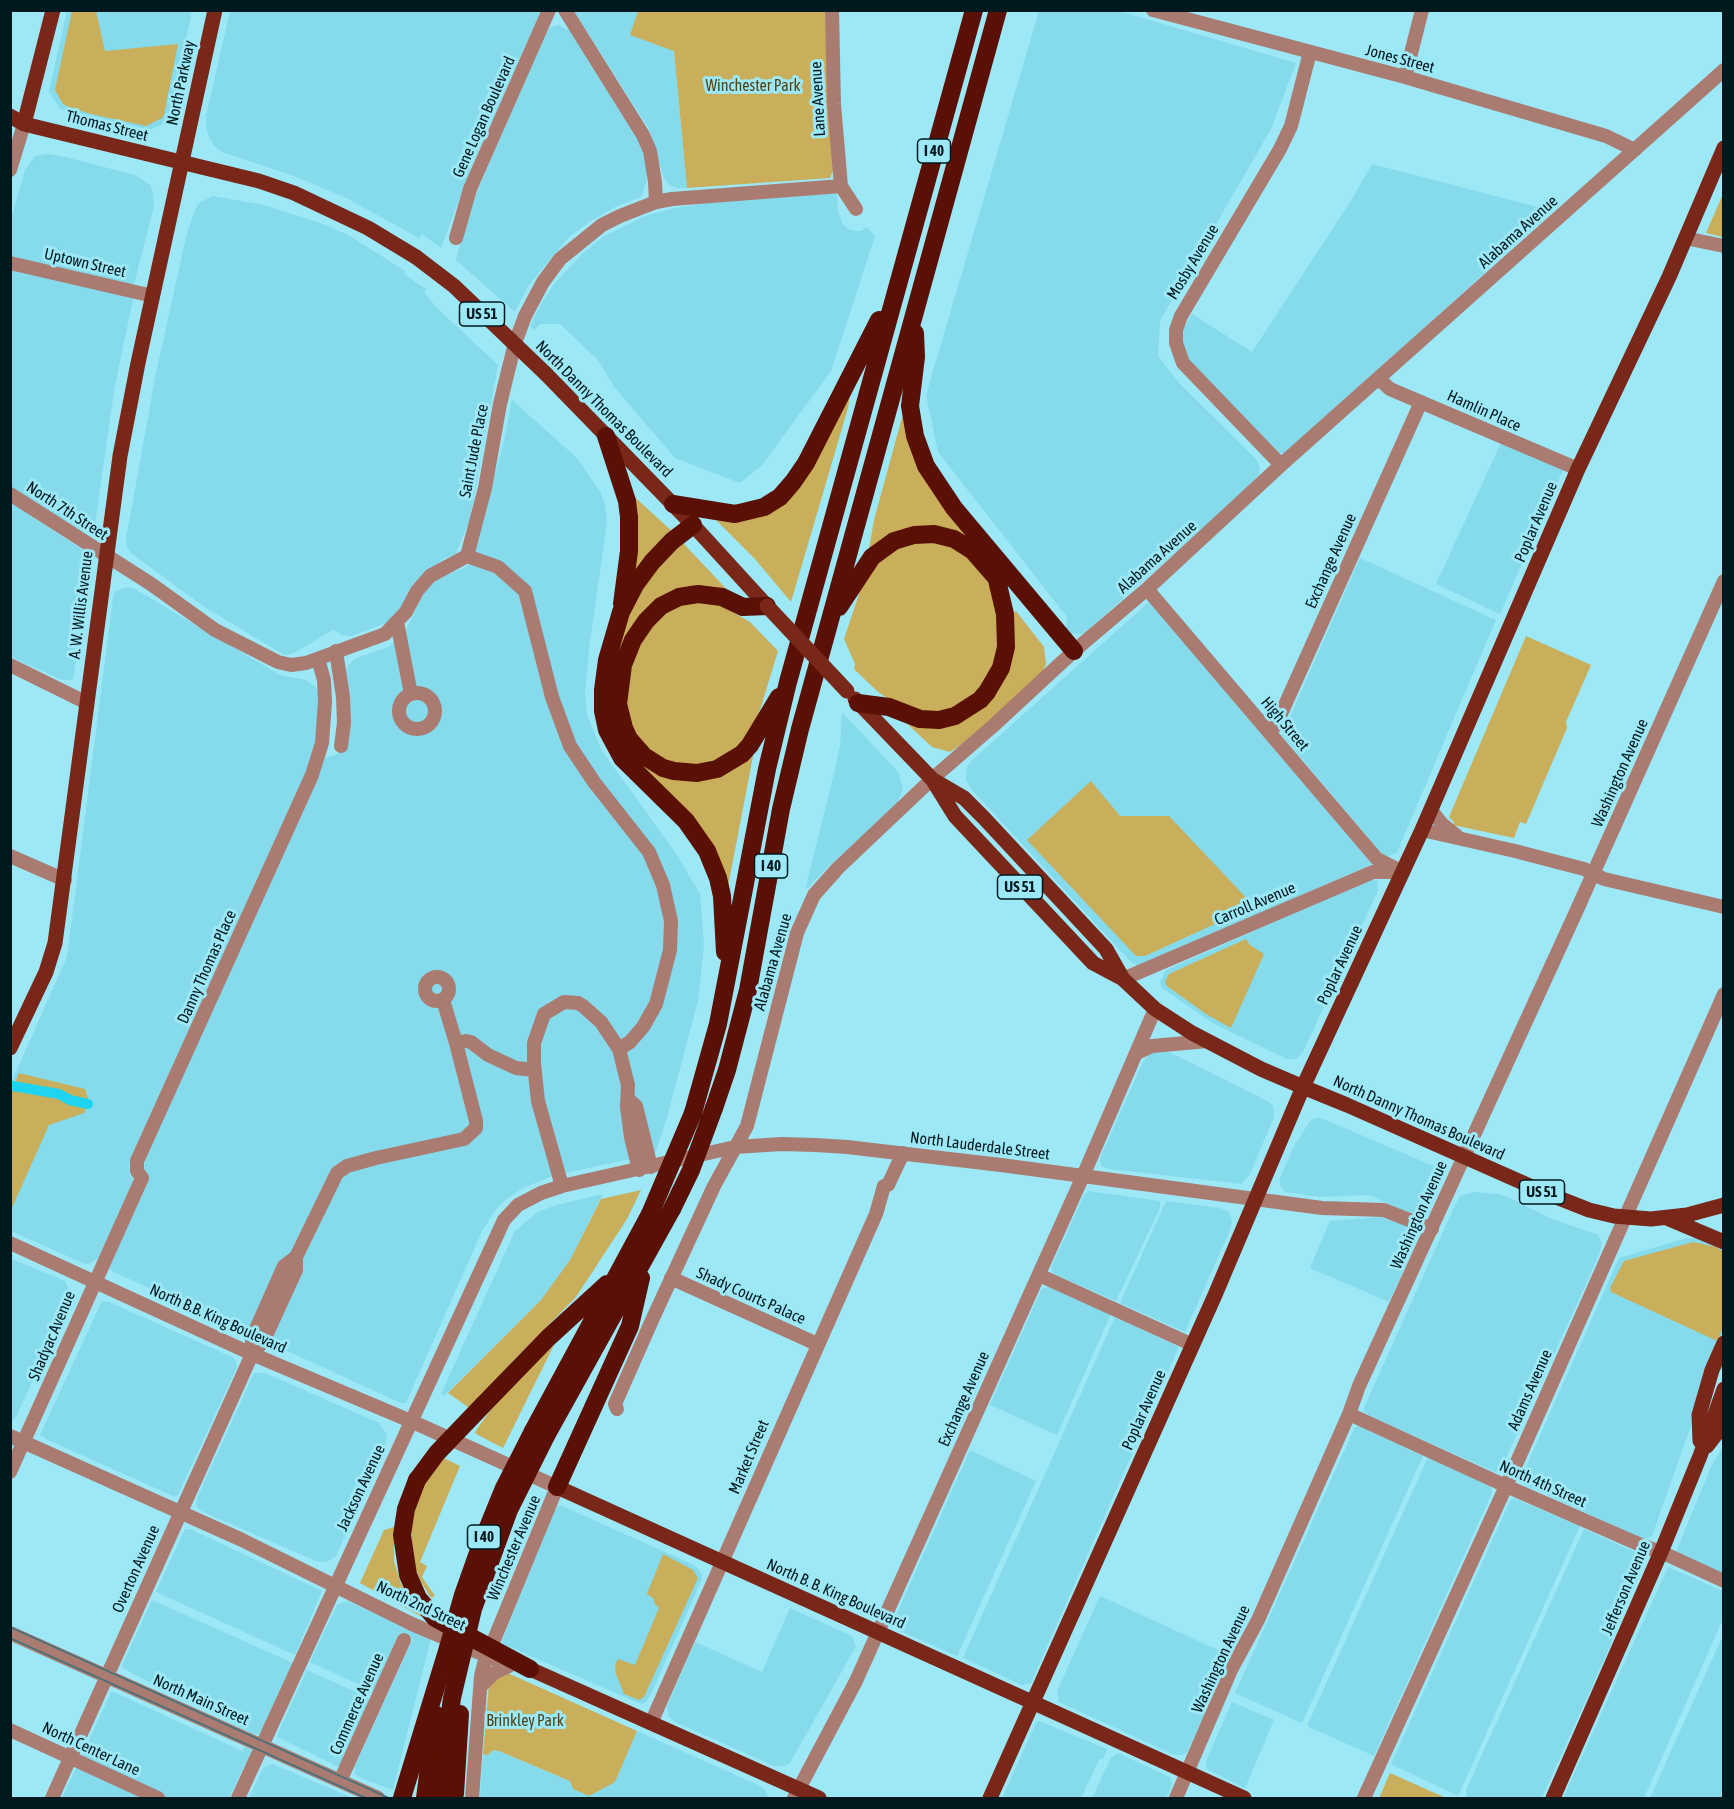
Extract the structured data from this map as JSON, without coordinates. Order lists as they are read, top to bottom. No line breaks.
{"streets":{"highway":["I 40"],"main road":["North Parkway","Thomas Street","US 51","North Danny Thomas Boulevard","Poplar Avenue","A. W. Willis Avenue","Jefferson Avenue","North B. B. King Boulevard","North 2nd Street"],"street":["Jones Street","Lane Avenue","Gene Logan Boulevard","Alabama Avenue","Mosby Avenue","Uptown Street","Hamlin Place","Saint Jude Place","North 7th Street","Exchange Avenue","High Street","Washington Avenue","Carroll Avenue","Danny Thomas Place","North Lauderdale Street","Shady Courts Palace","North B.B. King Boulevard","Shadyac Avenue","Adams Avenue","Market Street","North 4th Street","Jackson Avenue","Winchester Avenue","Overton Avenue","North Main Street","Commerce Avenue","North Center Lane"]},"crossings":[["Jones Street","Alabama Avenue"],["Jones Street","Mosby Avenue"],["North Parkway","Thomas Street"],["North Parkway","North Danny Thomas Boulevard"],["North Parkway","A. W. Willis Avenue"],["Lane Avenue","Saint Jude Place"],["Thomas Street","North Danny Thomas Boulevard"],["Thomas Street","A. W. Willis Avenue"],["Alabama Avenue","Mosby Avenue"],["Alabama Avenue","North Danny Thomas Boulevard"],["Alabama Avenue","Hamlin Place"],["Alabama Avenue","High Street"],["Alabama Avenue","North Lauderdale Street"],["Uptown Street","A. W. Willis Avenue"],["North Danny Thomas Boulevard","Poplar Avenue"],["North Danny Thomas Boulevard","Exchange Avenue"],["North Danny Thomas Boulevard","A. W. Willis Avenue"],["North Danny Thomas Boulevard","Washington Avenue"],["North Danny Thomas Boulevard","Carroll Avenue"],["North Danny Thomas Boulevard","Adams Avenue"],["Hamlin Place","Poplar Avenue"],["Hamlin Place","Exchange Avenue"],["North 7th Street","A. W. Willis Avenue"],["Poplar Avenue","High Street"],["Poplar Avenue","Carroll Avenue"],["Poplar Avenue","North Lauderdale Street"],["Poplar Avenue","North B. B. King Boulevard"],["Exchange Avenue","High Street"],["Exchange Avenue","North Lauderdale Street"],["Exchange Avenue","North B. B. King Boulevard"],["Exchange Avenue","North 2nd Street"],["High Street","Carroll Avenue"],["Washington Avenue","North Lauderdale Street"],["Washington Avenue","North 4th Street"],["Washington Avenue","North B. B. King Boulevard"],["Danny Thomas Place","North B.B. King Boulevard"],["Danny Thomas Place","Shadyac Avenue"],["North Lauderdale Street","Market Street"],["North Lauderdale Street","Jackson Avenue"],["Shady Courts Palace","Market Street"],["North B.B. King Boulevard","Shadyac Avenue"],["North B.B. King Boulevard","Jackson Avenue"],["North B.B. King Boulevard","Overton Avenue"],["North B.B. King Boulevard","North B. B. King Boulevard"],["Shadyac Avenue","North 2nd Street"],["Adams Avenue","North 4th Street"],["Market Street","North B. B. King Boulevard"],["Market Street","North 2nd Street"],["North 4th Street","Jefferson Avenue"],["Jackson Avenue","North B. B. King Boulevard"],["Jackson Avenue","North 2nd Street"],["Jackson Avenue","North Main Street"],["Winchester Avenue","North B. B. King Boulevard"],["Winchester Avenue","North 2nd Street"],["Overton Avenue","North 2nd Street"],["Overton Avenue","North Main Street"],["Overton Avenue","North Center Lane"],["North Main Street","Commerce Avenue"]],"parks":["Winchester Park","Brinkley Park"]}
